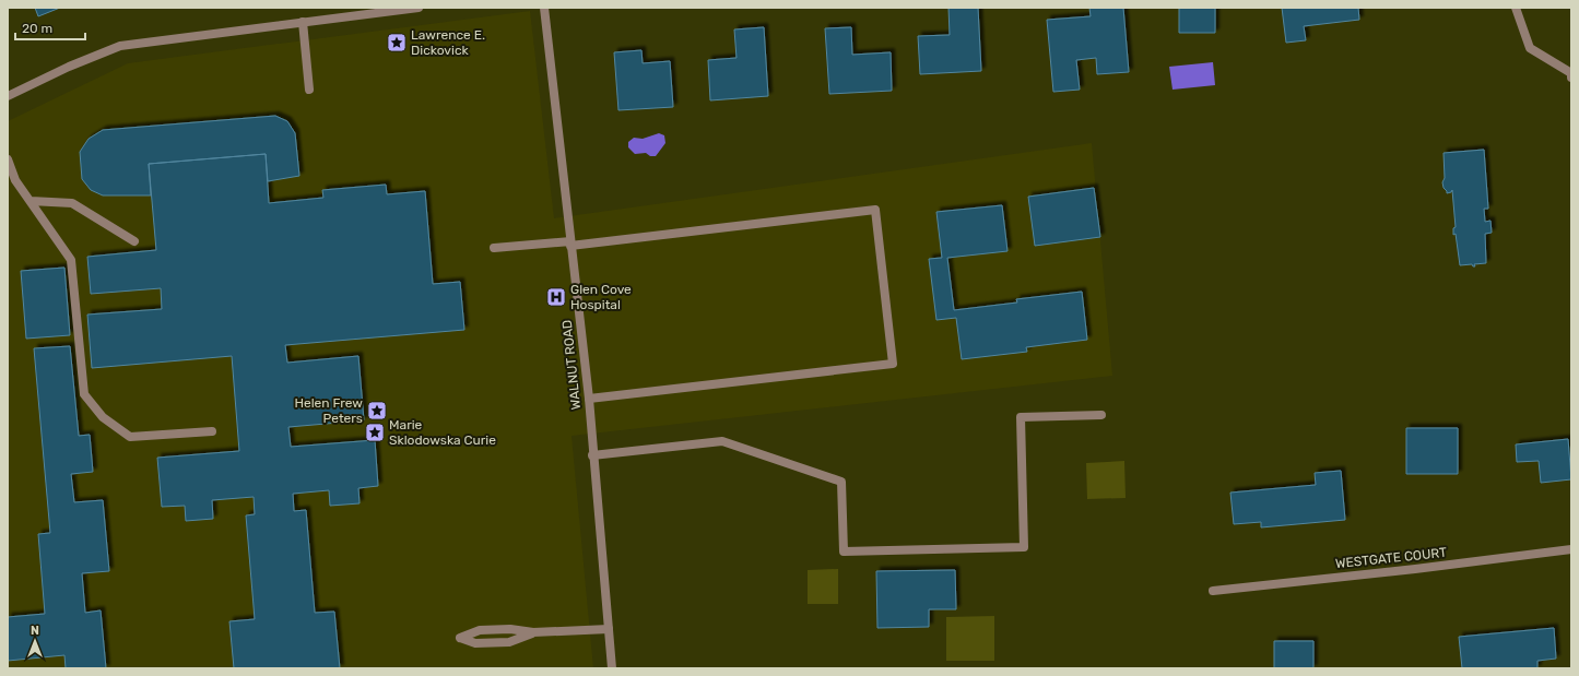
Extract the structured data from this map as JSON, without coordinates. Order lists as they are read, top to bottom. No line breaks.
{"streets":{"street":["WALNUT ROAD","WESTGATE COURT"]},"places":{"place":["Lawrence E. Dickovick","Helen Frew Peters","Marie Sklodowska Curie"],"hospital":["Glen Cove Hospital"]},"scale_bar":"20 m","north":"top"}
